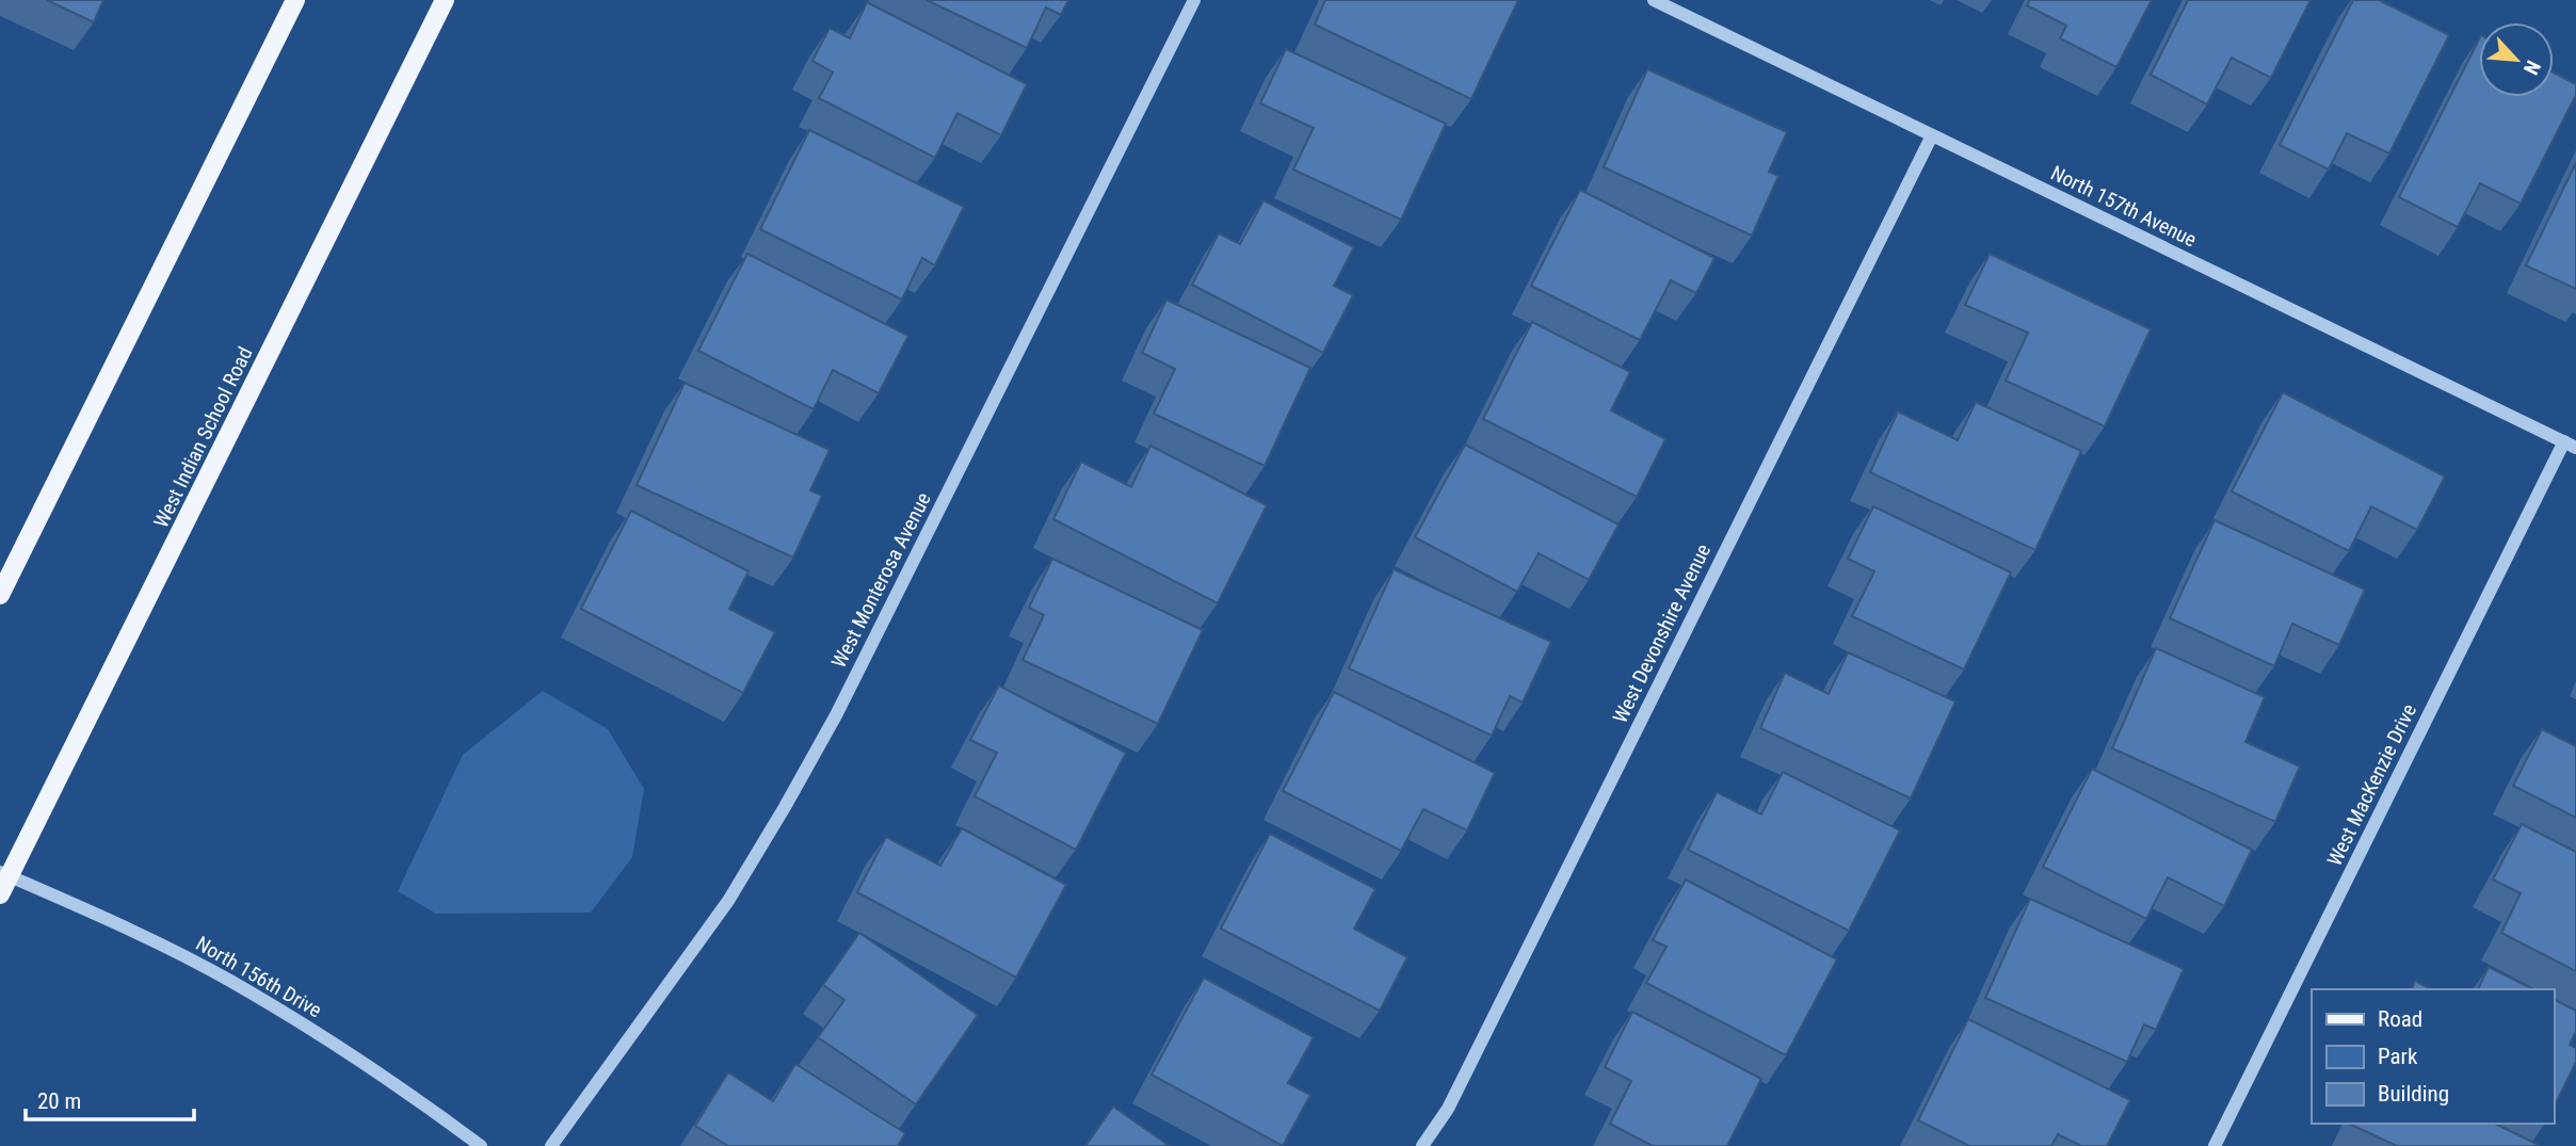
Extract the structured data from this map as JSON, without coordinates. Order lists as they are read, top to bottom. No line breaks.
{"streets":{"main road":["West Indian School Road"],"street":["North 157th Avenue","West Monterosa Avenue","West Devonshire Avenue","West MacKenzie Drive","North 156th Drive"]},"crossings":[["North 157th Avenue","West Devonshire Avenue"],["North 157th Avenue","West MacKenzie Drive"],["West Indian School Road","North 156th Drive"]],"legend":["Road","Park","Building"],"scale_bar":"20 m","north":"bottom right"}
